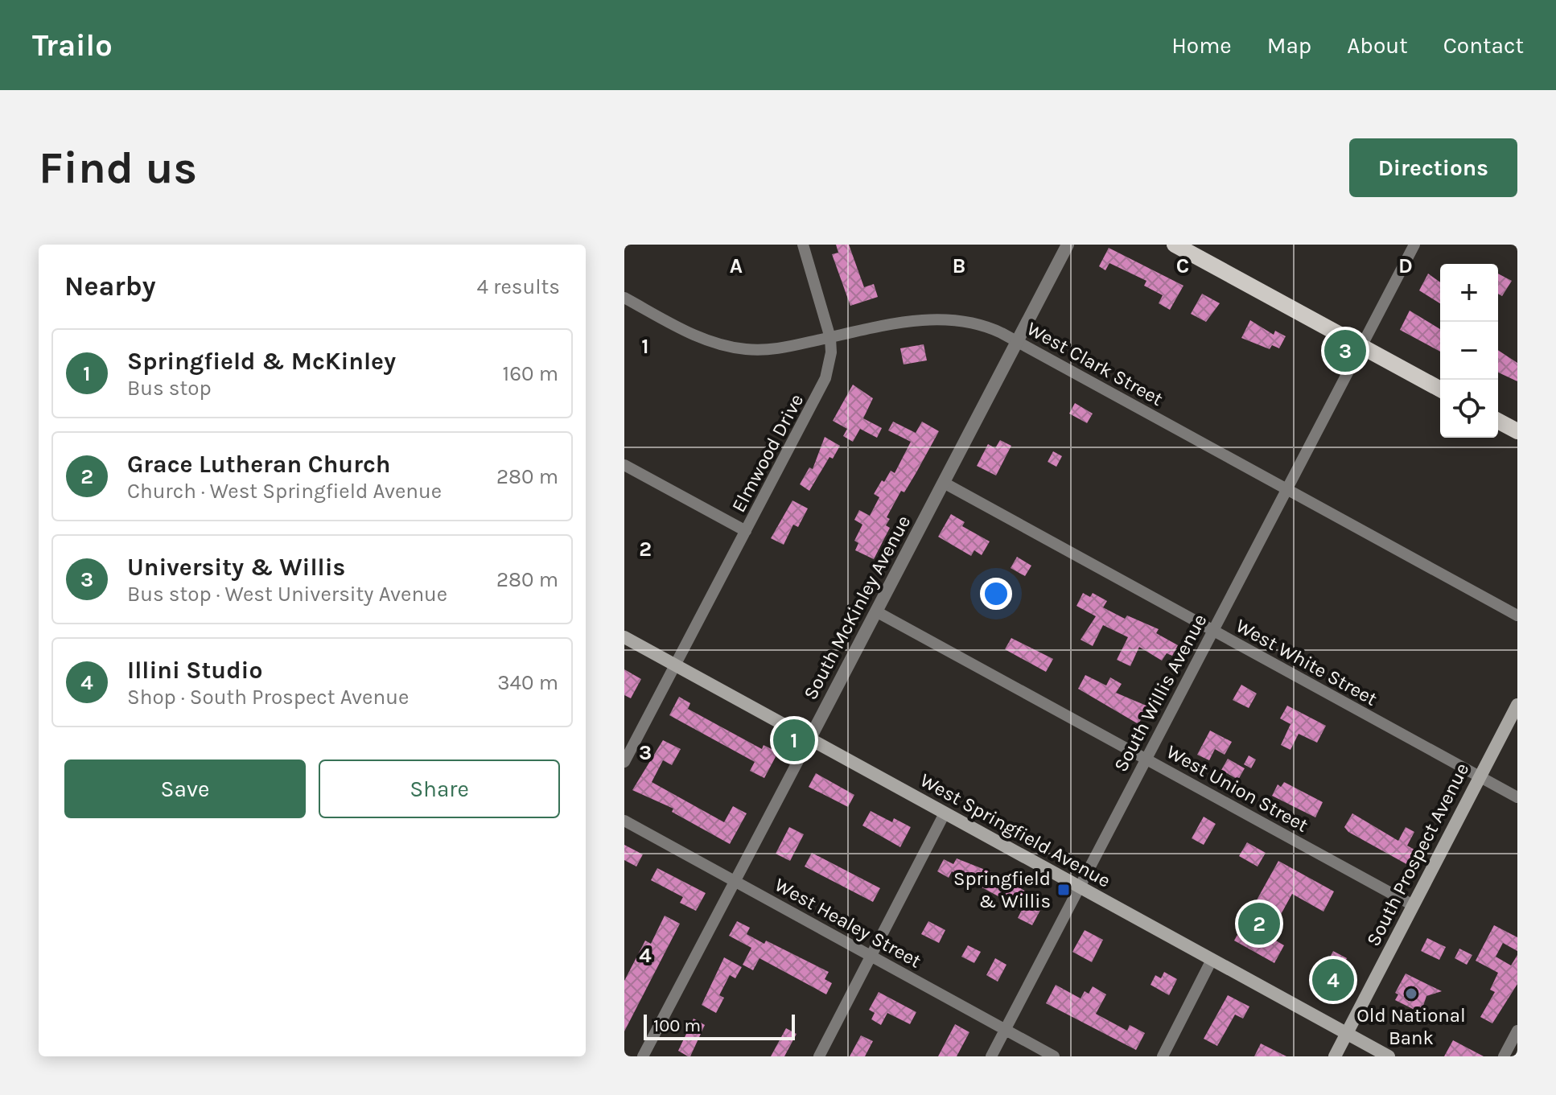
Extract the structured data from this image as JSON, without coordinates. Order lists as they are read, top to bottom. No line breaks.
{"streets":{"main road":["West Springfield Avenue","South Prospect Avenue"],"street":["West Clark Street","Elmwood Drive","South McKinley Avenue","West White Street","South Willis Avenue","West Union Street","West Healey Street"]},"crossings":[["West Clark Street","Elmwood Drive"],["West Clark Street","South McKinley Avenue"],["West Clark Street","South Willis Avenue"],["Elmwood Drive","West Springfield Avenue"],["South McKinley Avenue","West White Street"],["South McKinley Avenue","West Union Street"],["South McKinley Avenue","West Springfield Avenue"],["South McKinley Avenue","West Healey Street"],["West White Street","South Willis Avenue"],["West White Street","South Prospect Avenue"],["South Willis Avenue","West Union Street"],["South Willis Avenue","West Springfield Avenue"],["South Willis Avenue","West Healey Street"],["West Union Street","South Prospect Avenue"],["West Springfield Avenue","South Prospect Avenue"]],"places":{"transit":["Springfield & Willis"],"other":["Old National Bank"]},"scale_bar":"100 m","page":{"header":"Trailo","nav":["Home","Map","About","Contact"],"buttons":["Directions",["Save","Share"]],"title":"Find us","heading":["Nearby","4 results"],"map_buttons":["+","−"],"pins":["3","1","2","4"],"list":[{"mark":"1","name":"Springfield & McKinley","note":"Bus stop","value":"160 m"},{"mark":"2","name":"Grace Lutheran Church","note":"Church · West Springfield Avenue","value":"280 m"},{"mark":"3","name":"University & Willis","note":"Bus stop · West University Avenue","value":"280 m"},{"mark":"4","name":"Illini Studio","note":"Shop · South Prospect Avenue","value":"340 m"}],"scale":"100 m"},"grid":{"columns":["A","B","C","D"],"rows":["1","2","3","4"]}}
